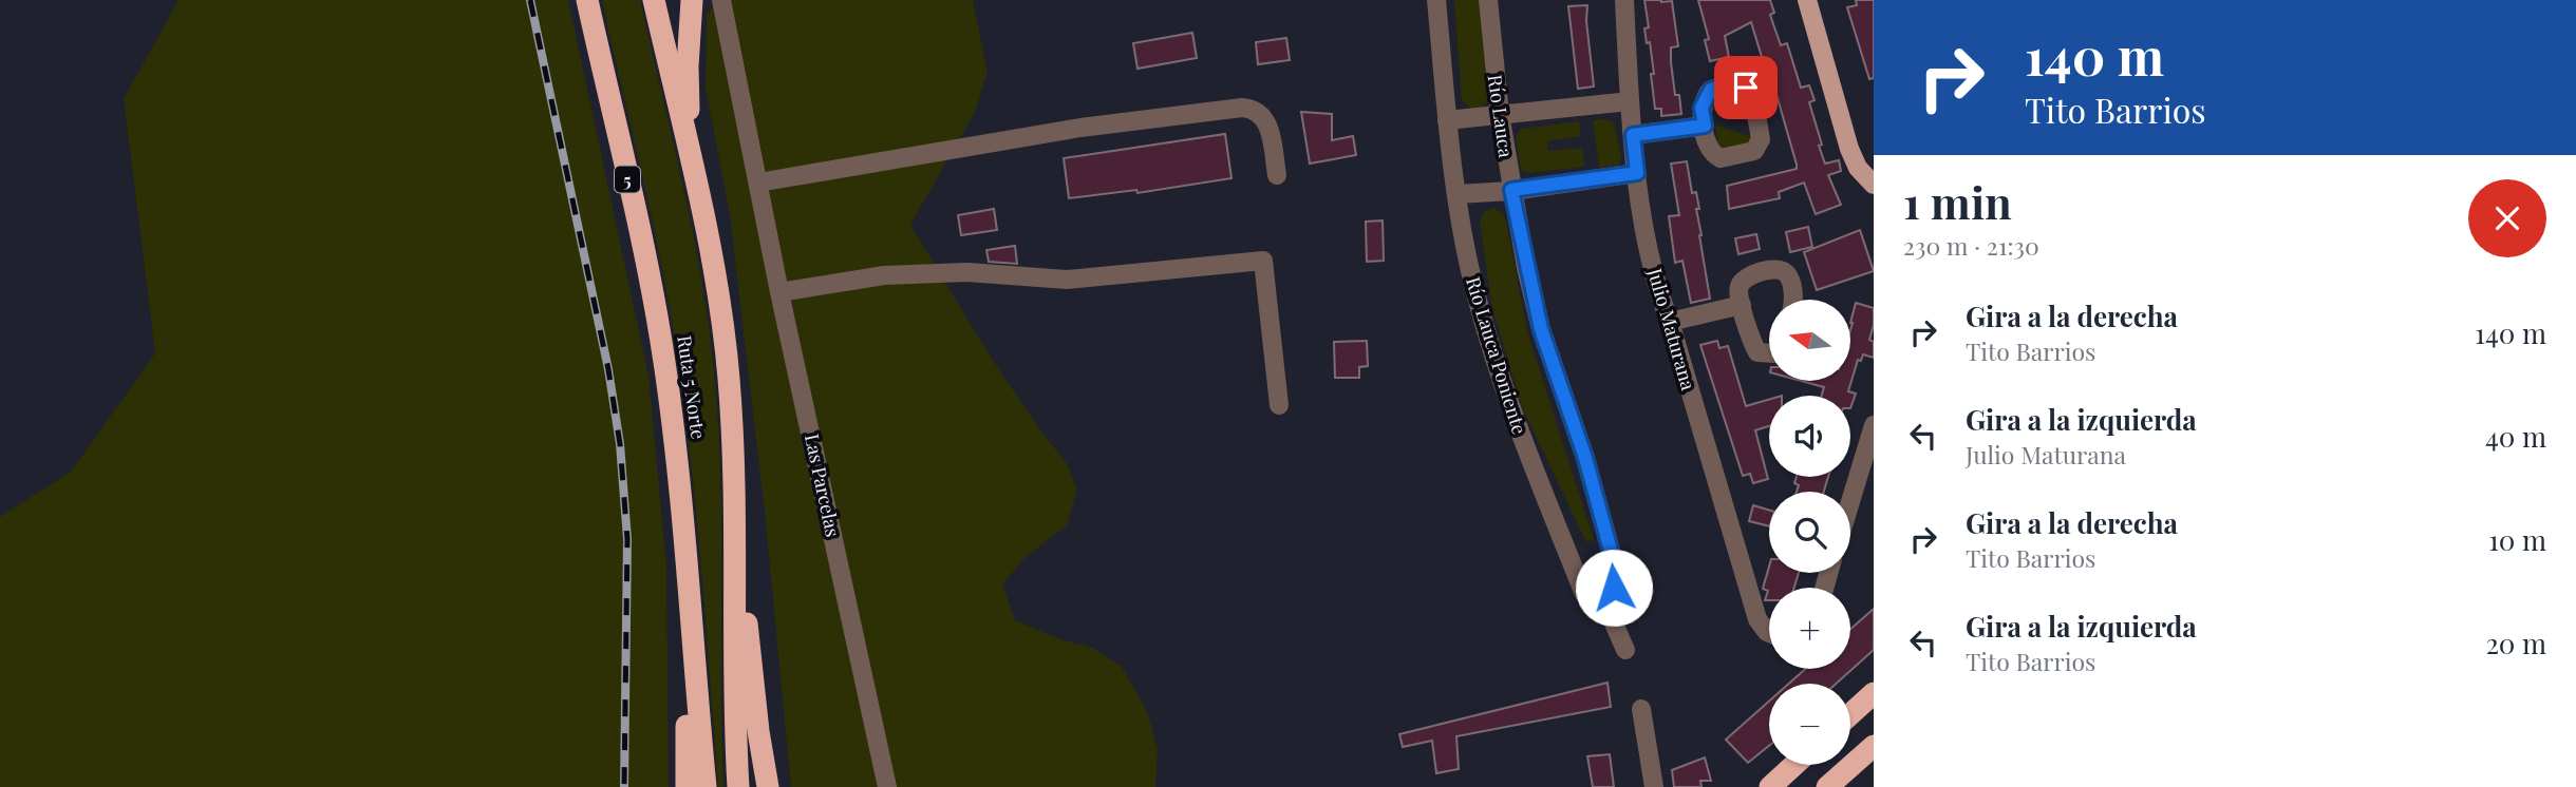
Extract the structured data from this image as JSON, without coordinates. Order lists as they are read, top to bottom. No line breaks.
{"streets":{"highway":["5","Ruta 5 Norte"],"street":["Río Lauca","Julio Maturana","Río Lauca Poniente","Las Parcelas"]},"crossings":[["Río Lauca","Río Lauca Poniente"]],"north":"left","page":{"turn":["140 m","Tito Barrios"],"heading":["1 min","230 m · 21:30"],"list":[{"name":"Gira a la derecha","note":"Tito Barrios","value":"140 m"},{"name":"Gira a la izquierda","note":"Julio Maturana","value":"40 m"},{"name":"Gira a la derecha","note":"Tito Barrios","value":"10 m"},{"name":"Gira a la izquierda","note":"Tito Barrios","value":"20 m"}],"map_buttons":["+","−"]}}
